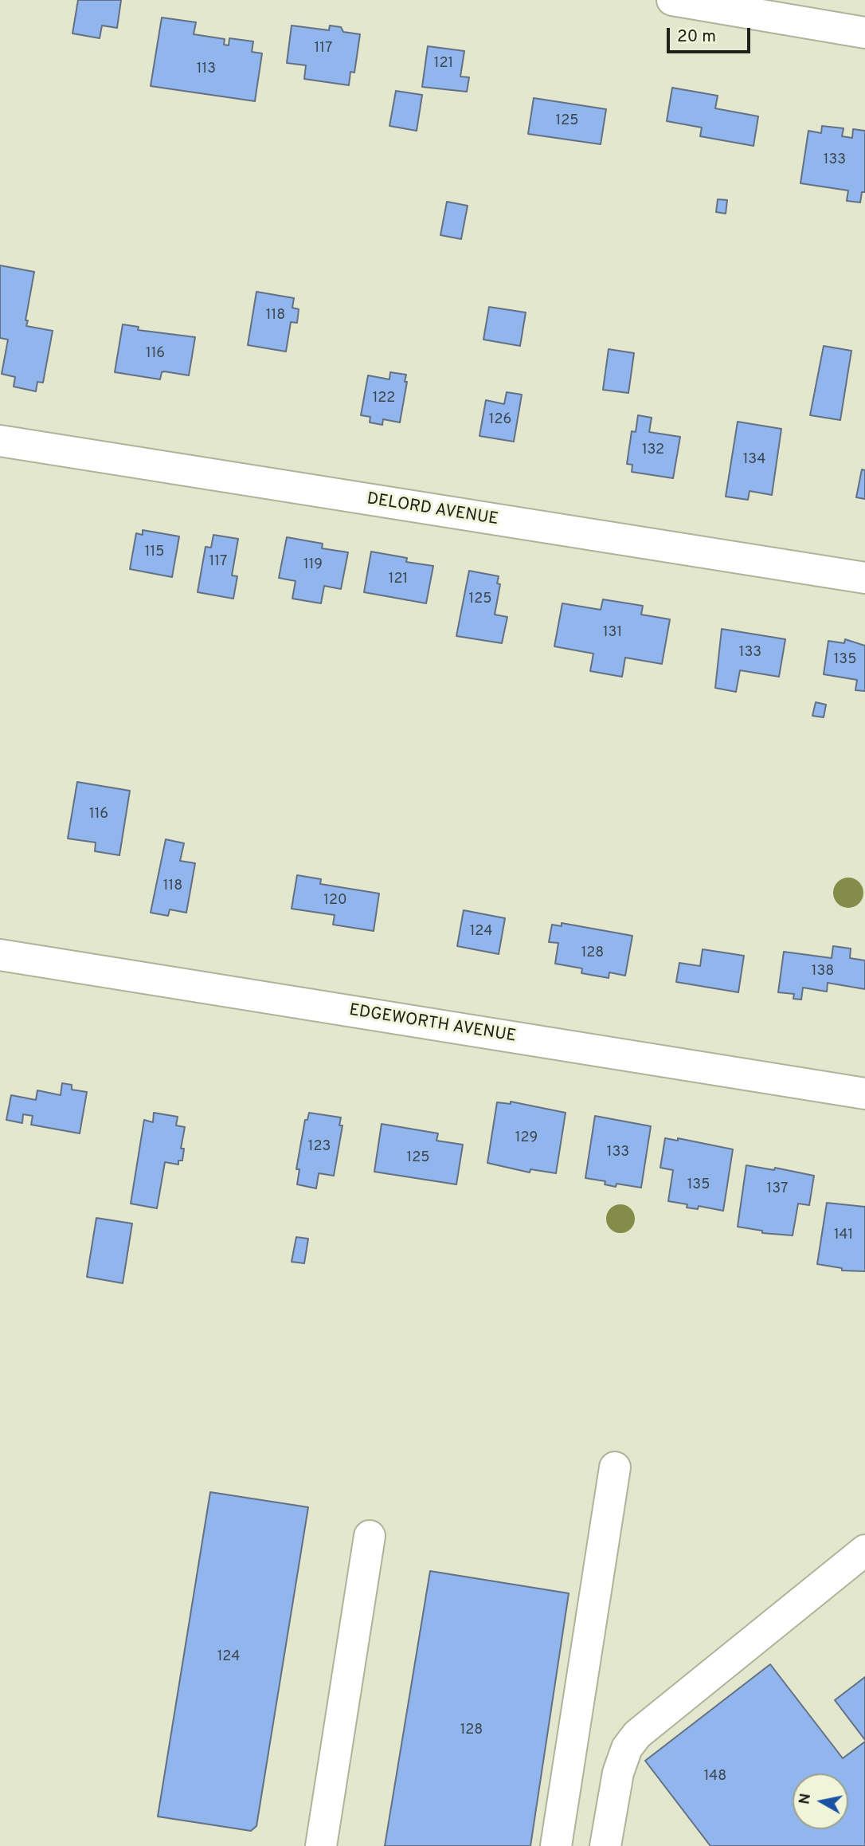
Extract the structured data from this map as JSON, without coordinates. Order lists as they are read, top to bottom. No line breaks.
{"streets":{"street":["DELORD AVENUE","EDGEWORTH AVENUE"]},"house_numbers":["117","121","113","125","133","118","116","122","126","132","134","115","117","119","121","125","131","133","135","116","118","120","124","128","138","129","123","133","125","135","137","141","124","128","148"],"scale_bar":"20 m","north":"left"}
